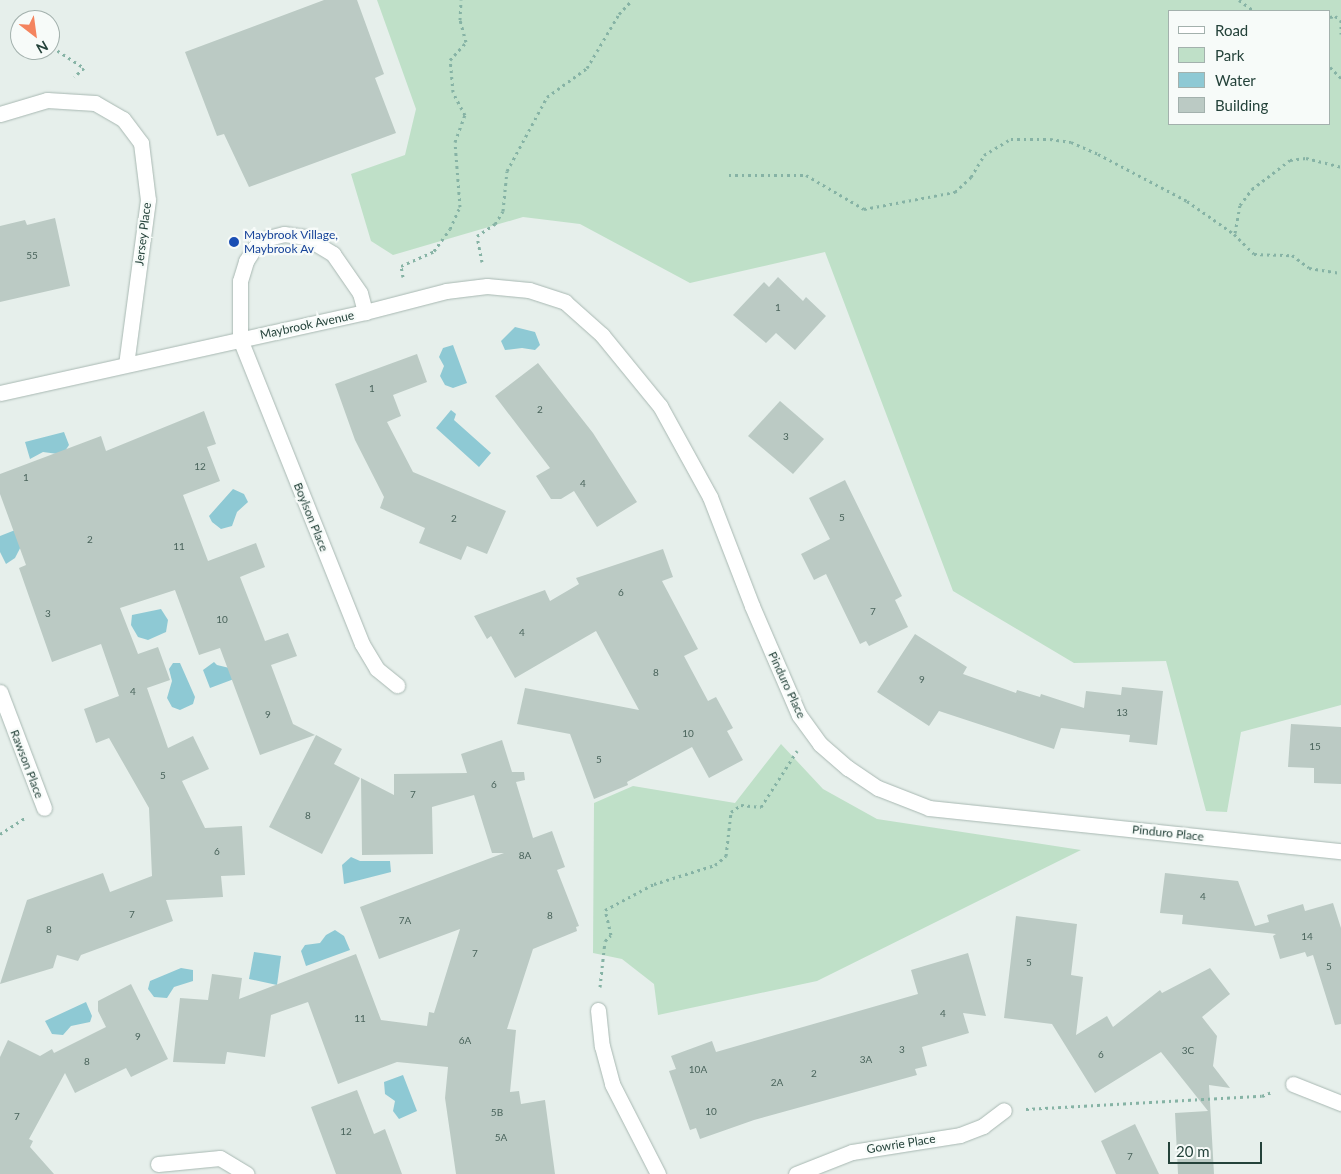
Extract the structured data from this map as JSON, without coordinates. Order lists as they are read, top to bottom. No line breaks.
{"streets":{"street":["Jersey Place","Maybrook Avenue","Boylson Place","Pinduro Place","Rawson Place","Gowrie Place"]},"crossings":[["Jersey Place","Maybrook Avenue"],["Maybrook Avenue","Boylson Place"],["Maybrook Avenue","Pinduro Place"]],"places":["Maybrook Village, Maybrook Av"],"house_numbers":["55","1","1","2","3","12","1","4","5","2","2","11","6","7","3","10","4","8","9","4","13","9","10","15","5","5","6","7","8","6","8A","4","7","8","7A","8","14","7","5","5","4","11","9","6A","3","3C","6","3A","8","10A","2","2A","10","5B","7","12","5A","7"],"legend":["Road","Park","Water","Building"],"scale_bar":"20 m","north":"bottom right"}
